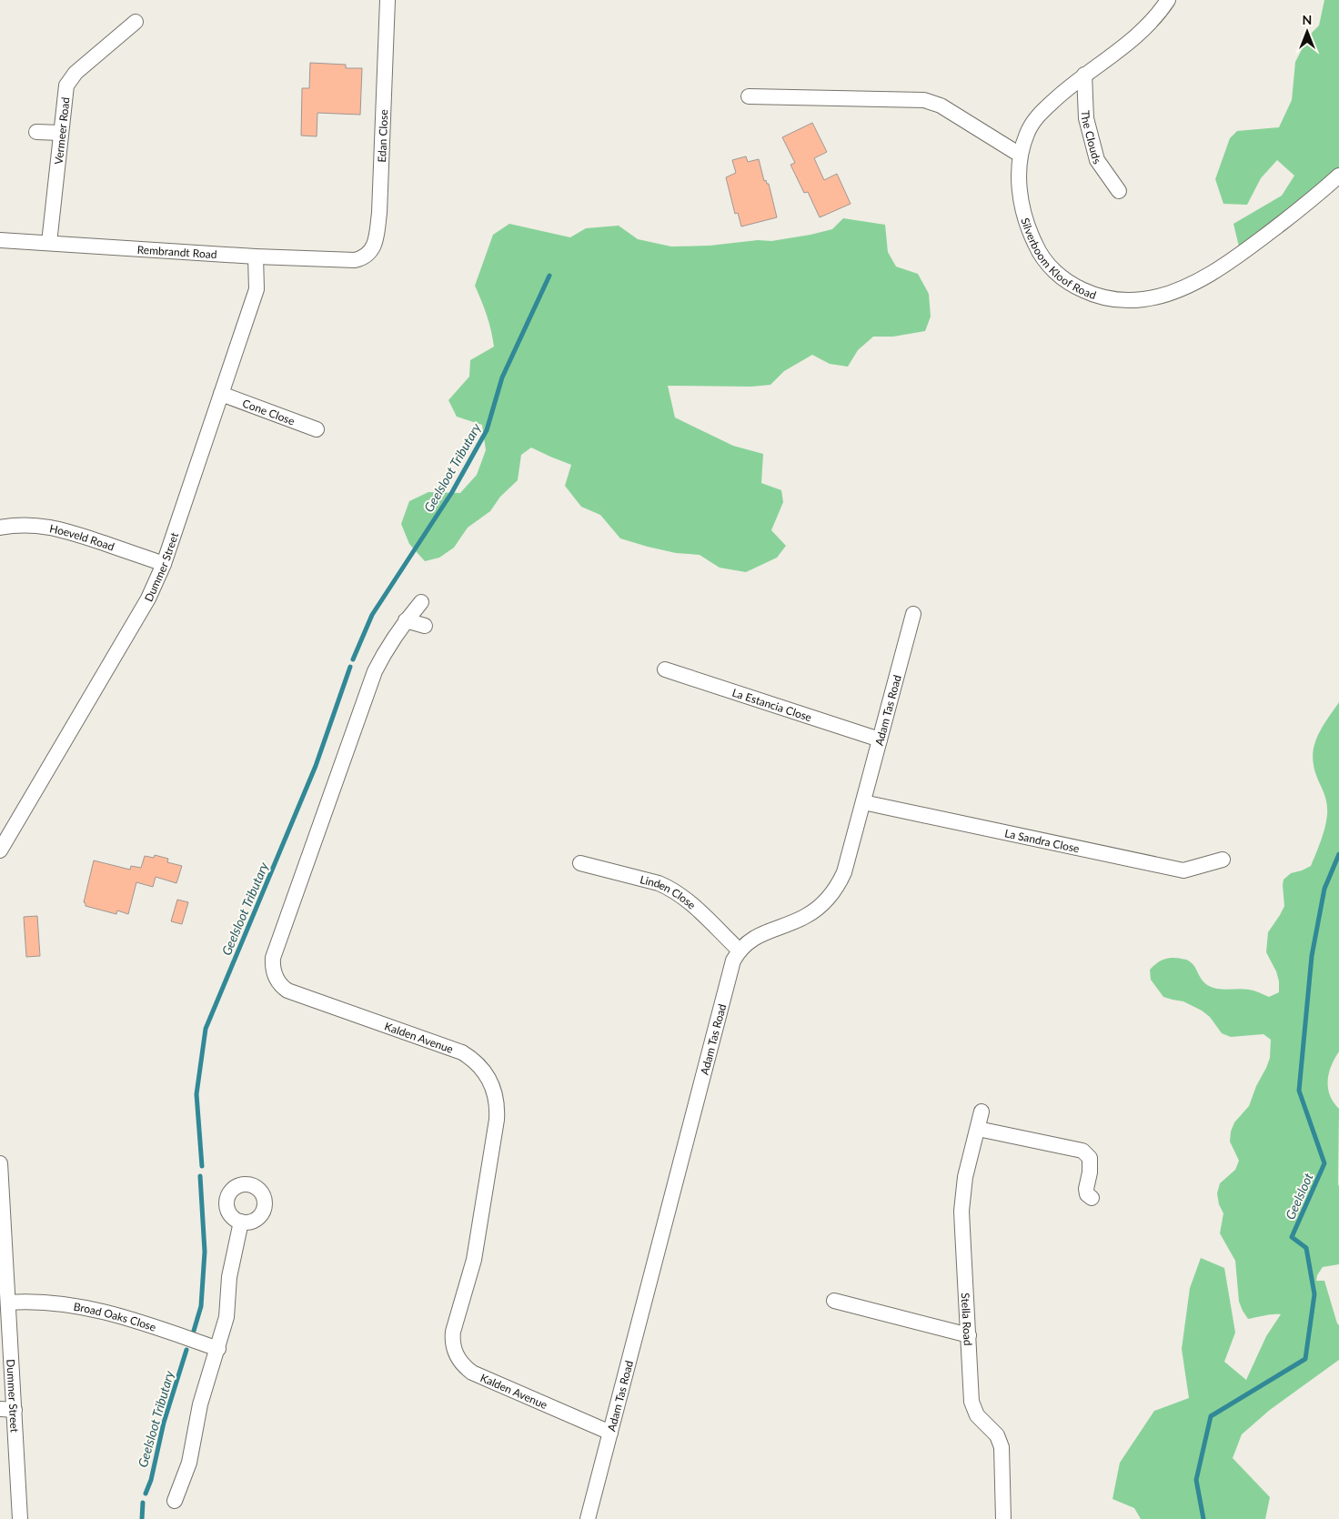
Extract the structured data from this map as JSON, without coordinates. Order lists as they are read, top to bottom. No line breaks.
{"streets":{"street":["Vermeer Road","Edan Close","The Clouds","Rembrandt Road","Silverboom Kloof Road","Cone Close","Hoeveld Road","Dummer Street","La Estancia Close","Adam Tas Road","La Sandra Close","Linden Close","Kalden Avenue","Broad Oaks Close","Stella Road"]},"crossings":[["Vermeer Road","Rembrandt Road"],["Edan Close","Rembrandt Road"],["The Clouds","Silverboom Kloof Road"],["Rembrandt Road","Dummer Street"],["Cone Close","Dummer Street"],["Hoeveld Road","Dummer Street"],["Dummer Street","Broad Oaks Close"],["La Estancia Close","Adam Tas Road"],["Adam Tas Road","La Sandra Close"],["Adam Tas Road","Linden Close"],["Adam Tas Road","Kalden Avenue"]],"water":["Geelsloot Tributary","Geelsloot"],"north":"top"}
